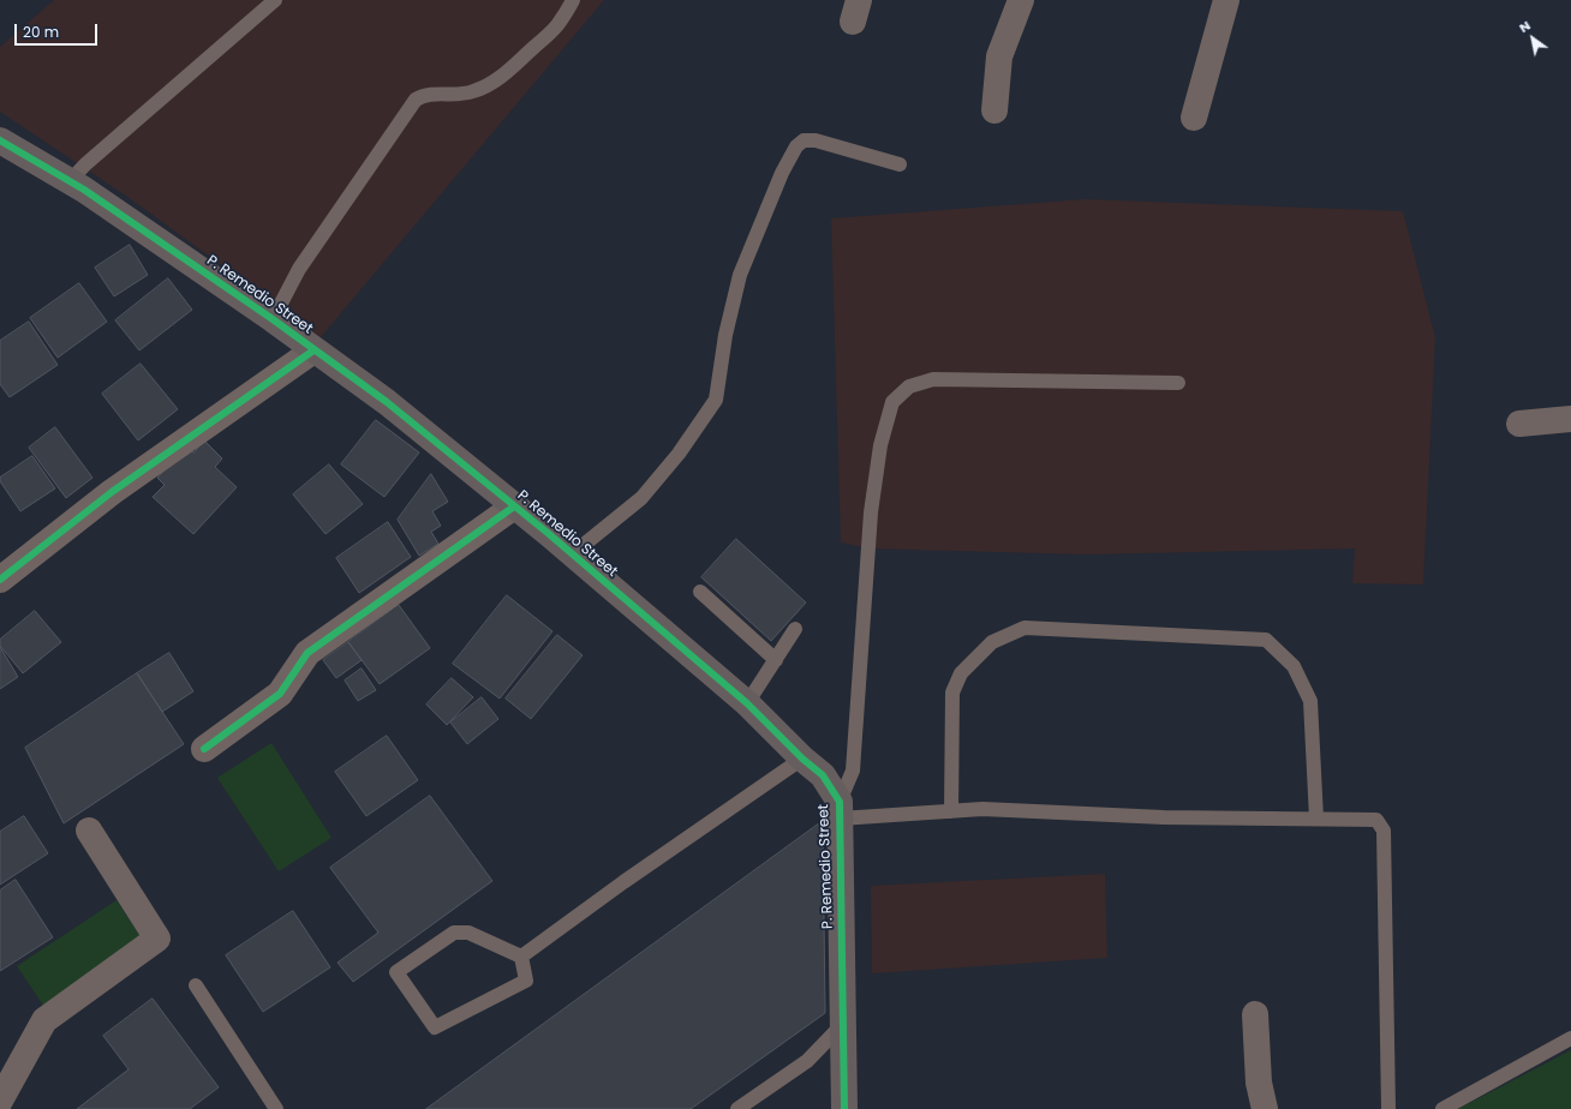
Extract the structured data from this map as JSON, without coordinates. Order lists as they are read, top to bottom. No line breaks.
{"streets":{"street":["P. Remedio Street"]},"scale_bar":"20 m","north":"top left"}
